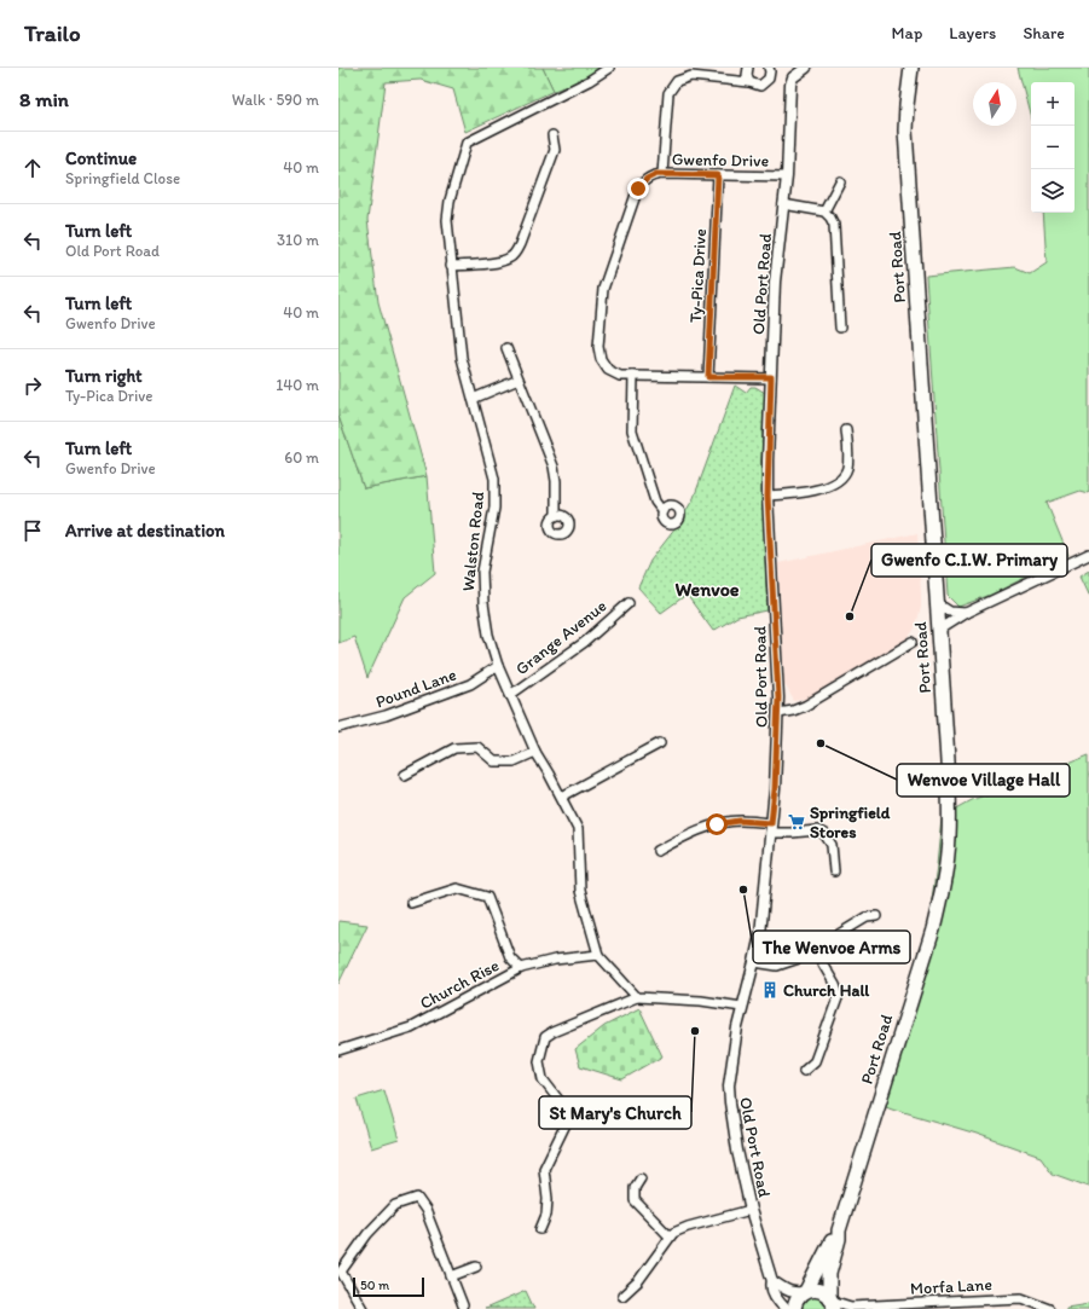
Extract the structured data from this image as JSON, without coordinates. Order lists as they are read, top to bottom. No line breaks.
{"streets":{"main road":["Port Road"],"street":["Gwenfo Drive","Ty-Pica Drive","Old Port Road","Walston Road","Grange Avenue","Pound Lane","Church Rise","Morfa Lane"]},"crossings":[["Gwenfo Drive","Ty-Pica Drive"],["Gwenfo Drive","Old Port Road"],["Port Road","Morfa Lane"],["Walston Road","Grange Avenue"],["Walston Road","Pound Lane"],["Walston Road","Church Rise"]],"districts":["Wenvoe"],"places":{"other":["Gwenfo C.I.W. Primary","Wenvoe Village Hall","The Wenvoe Arms","St Mary's Church"],"supermarket":["Springfield Stores"],"building":["Church Hall"]},"scale_bar":"50 m","north":"top","page":{"header":"Trailo","nav":["Map","Layers","Share"],"heading":["8 min","Walk · 590 m"],"map_buttons":["+","−"],"list":[["Continue","Springfield Close","40 m"],["Turn left","Old Port Road","310 m"],["Turn left","Gwenfo Drive","40 m"],["Turn right","Ty-Pica Drive","140 m"],["Turn left","Gwenfo Drive","60 m"],"Arrive at destination"],"scale":"50 m"}}
